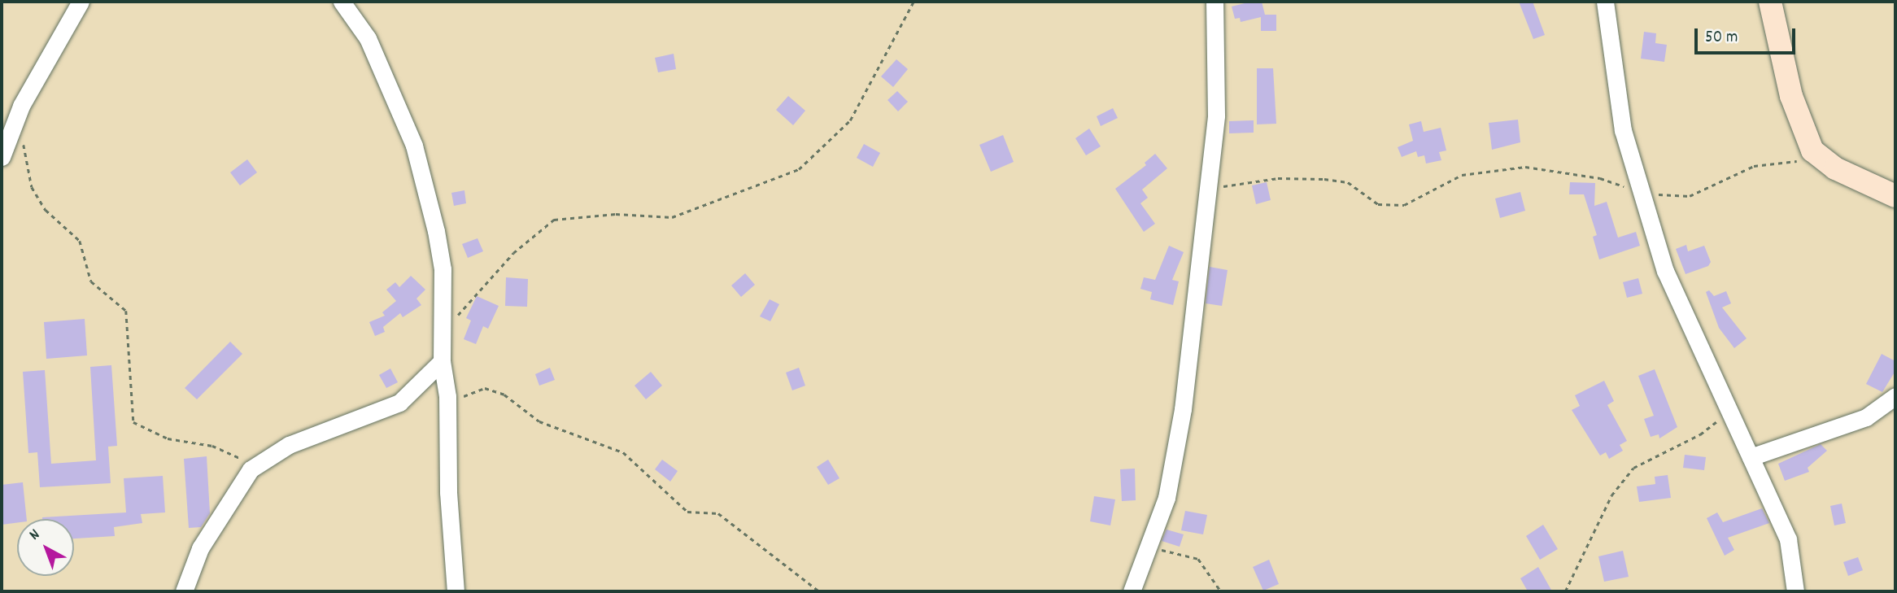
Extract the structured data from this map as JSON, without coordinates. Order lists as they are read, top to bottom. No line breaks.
{"scale_bar":"50 m","north":"top left"}
